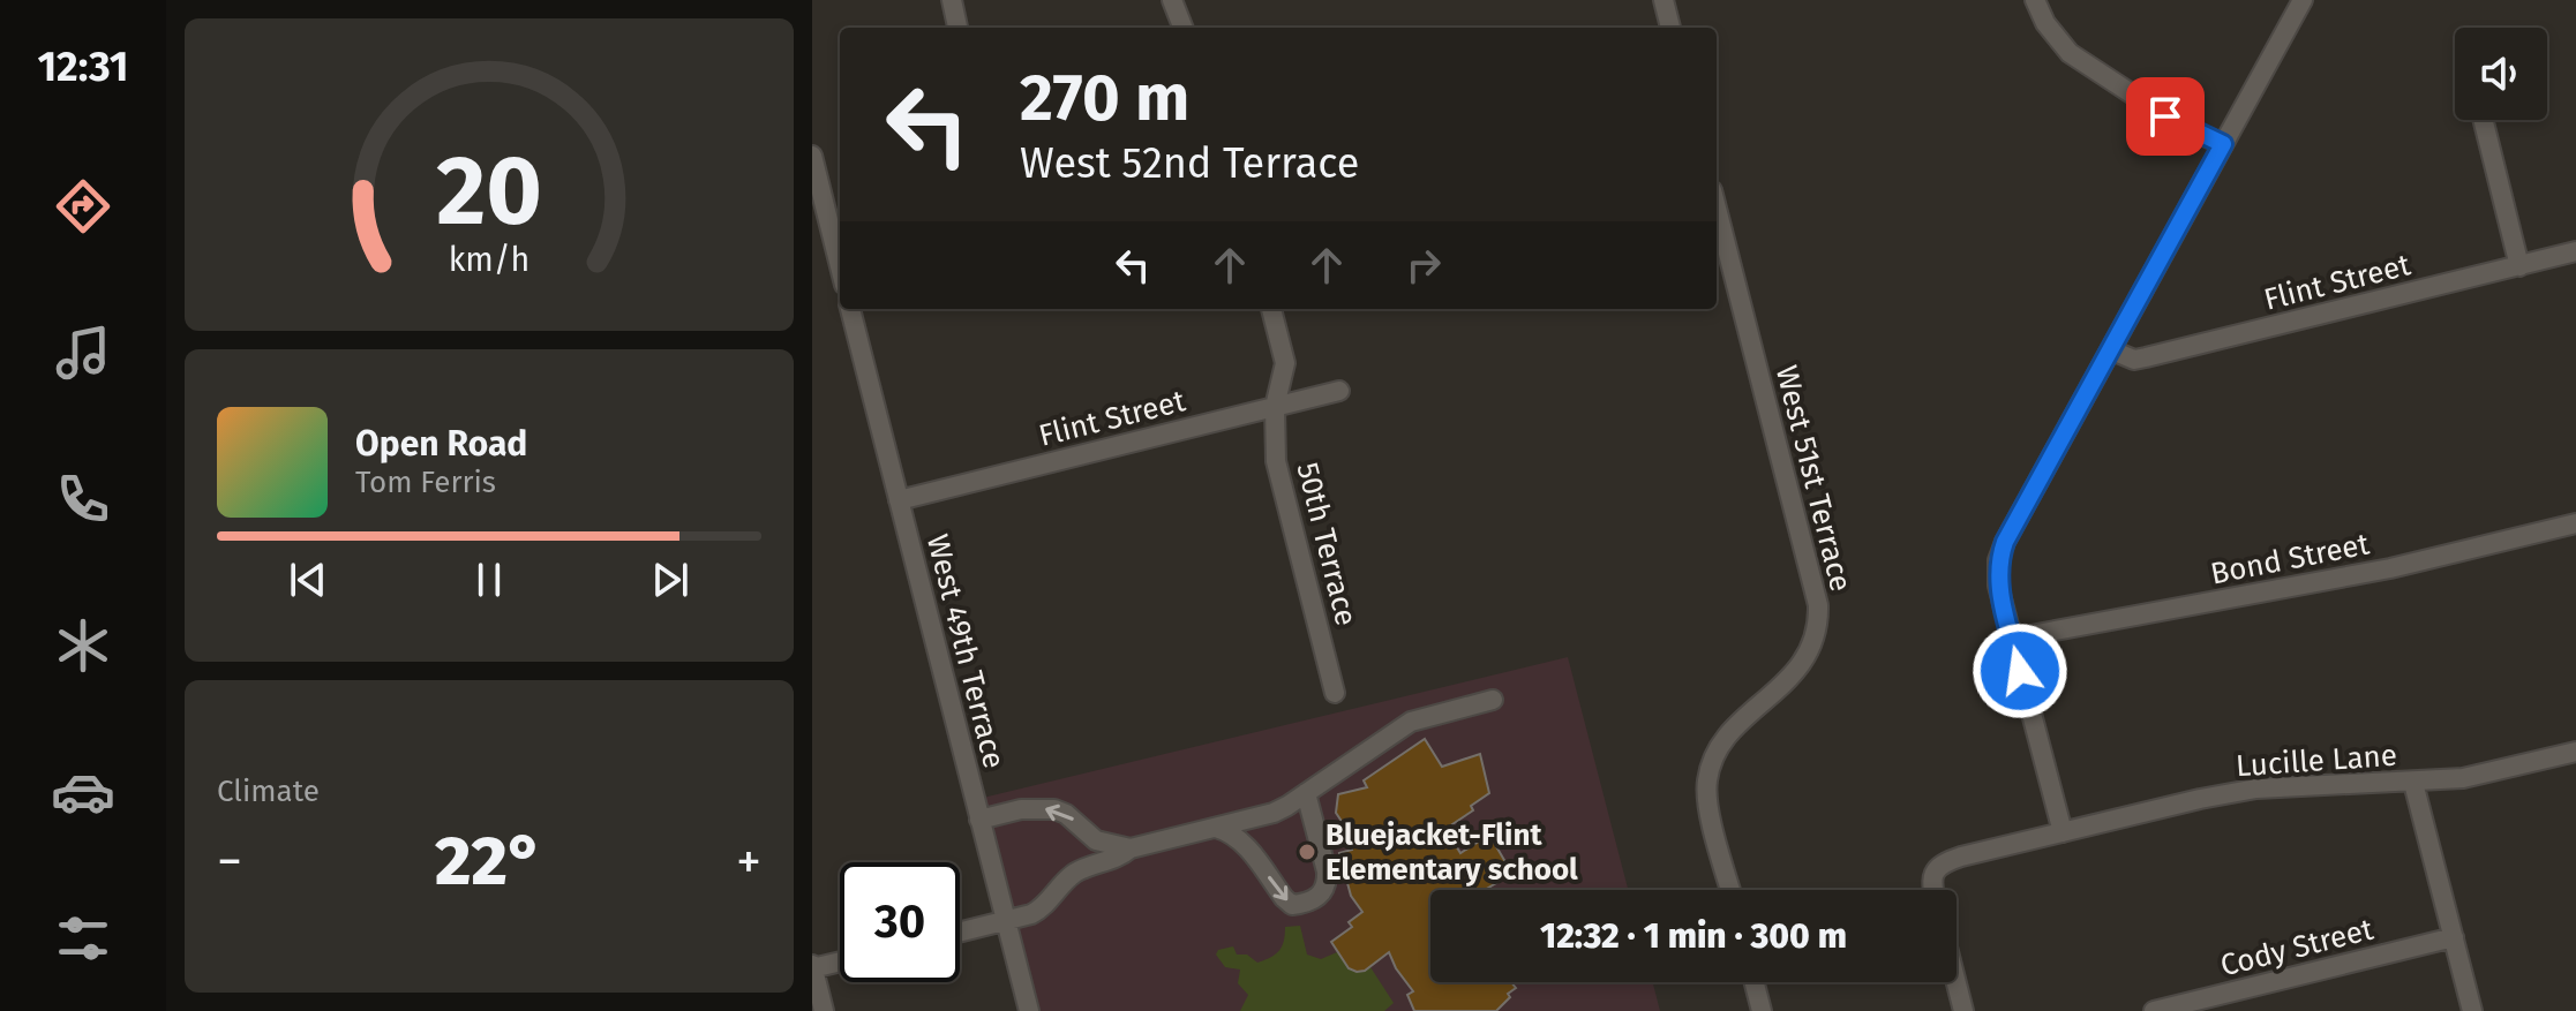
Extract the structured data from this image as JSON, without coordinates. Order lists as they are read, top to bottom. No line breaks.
{"streets":{"street":["Flint Street","West 51st Terrace","50th Terrace","Bond Street","West 49th Terrace","Lucille Lane","Cody Street"]},"crossings":[["Flint Street","50th Terrace"],["Flint Street","West 49th Terrace"]],"places":["Bluejacket-Flint Elementary school"],"page":{"tabs":"12:31","turn":["270 m","West 52nd Terrace"],"song":["Open Road","Tom Ferris"],"tile":"Climate","heat":["−","22°","+"],"limit":"30","trip":"12:32 · 1 min · 300 m","gauge":["20","km/h"]}}
